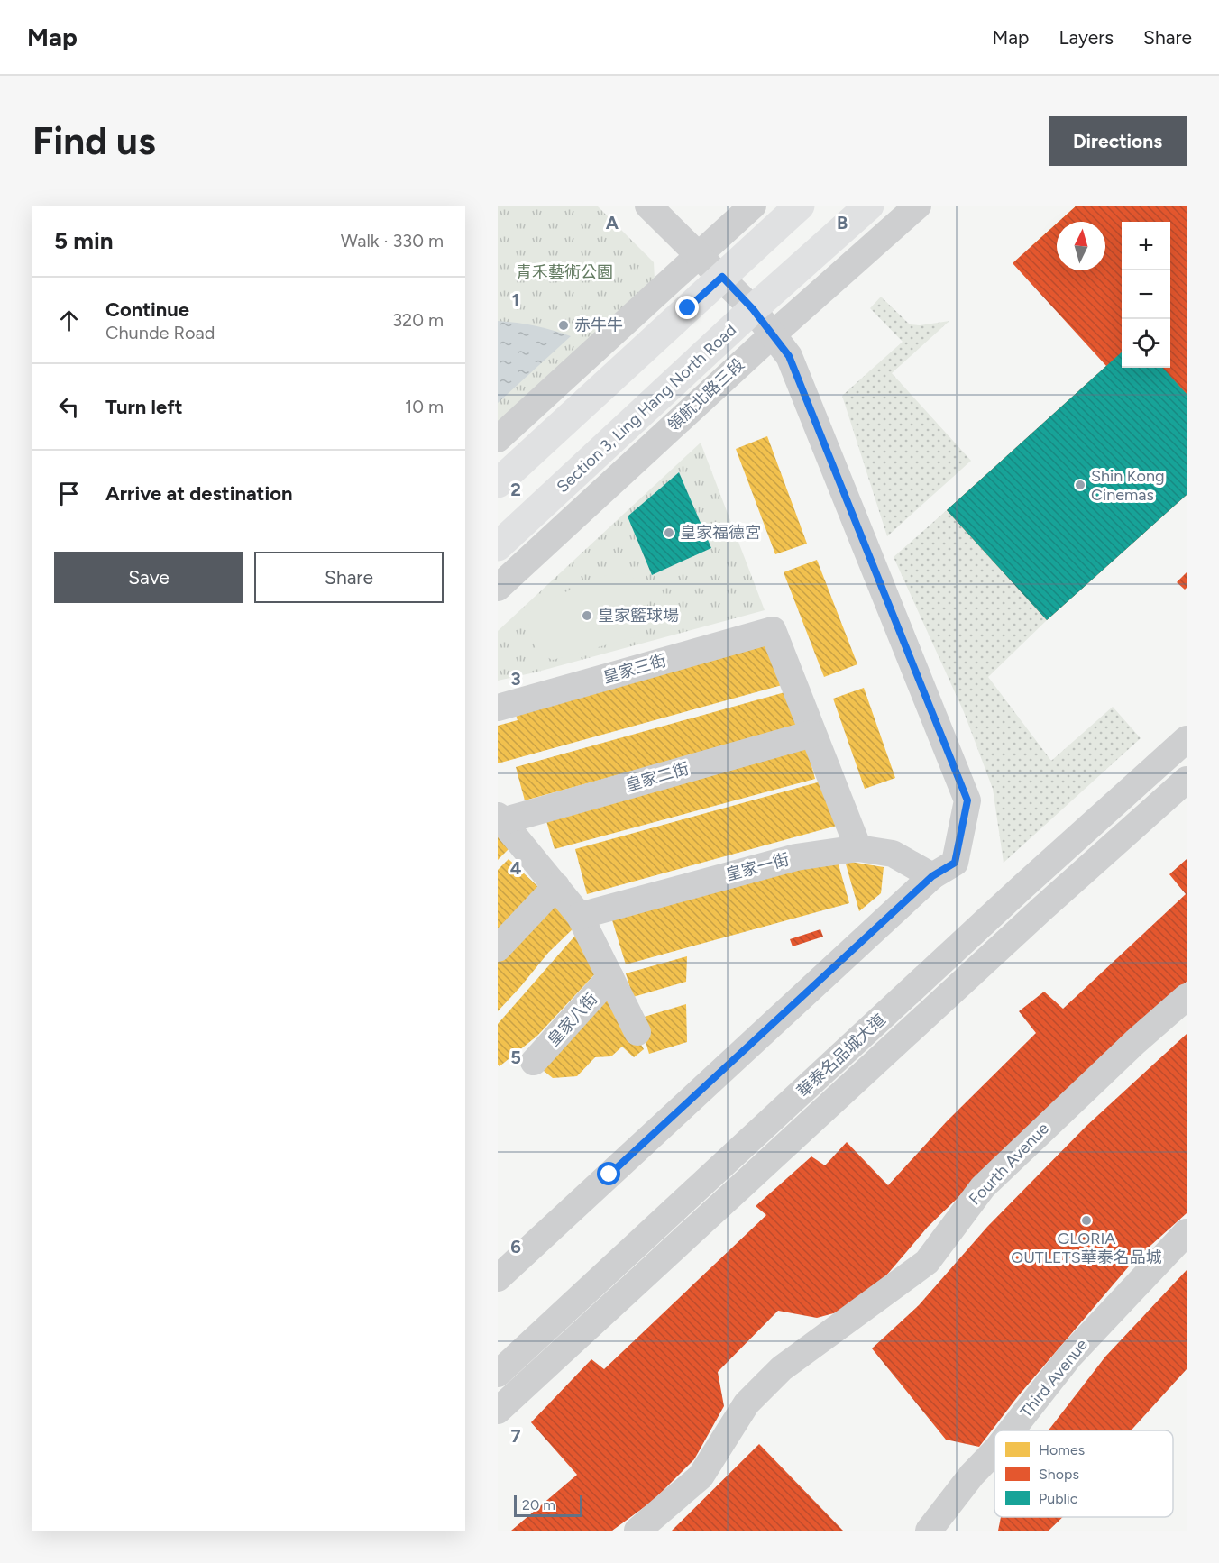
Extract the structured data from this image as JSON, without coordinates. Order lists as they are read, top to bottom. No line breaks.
{"streets":{"main road":["Section 3, Ling Hang North Road"],"street":["領航北路三段","皇家三街","皇家二街","皇家一街","皇家八街","華泰名品城大道","Fourth Avenue","Third Avenue"]},"crossings":[["皇家三街","皇家二街"]],"parks":["青禾藝術公園"],"places":["赤牛牛","Shin Kong Cinemas","皇家福德宮","皇家籃球場","GLORIA OUTLETS華泰名品城"],"legend":["Homes","Shops","Public"],"scale_bar":"20 m","north":"top","page":{"header":"Map","nav":["Map","Layers","Share"],"buttons":["Directions",["Save","Share"]],"title":"Find us","heading":["5 min","Walk · 330 m"],"map_buttons":["+","−"],"list":[["Continue","Chunde Road","320 m"],["Turn left","10 m"],"Arrive at destination"],"scale":"20 m"},"grid":{"columns":["A","B"],"rows":["1","2","3","4","5","6","7"]}}
